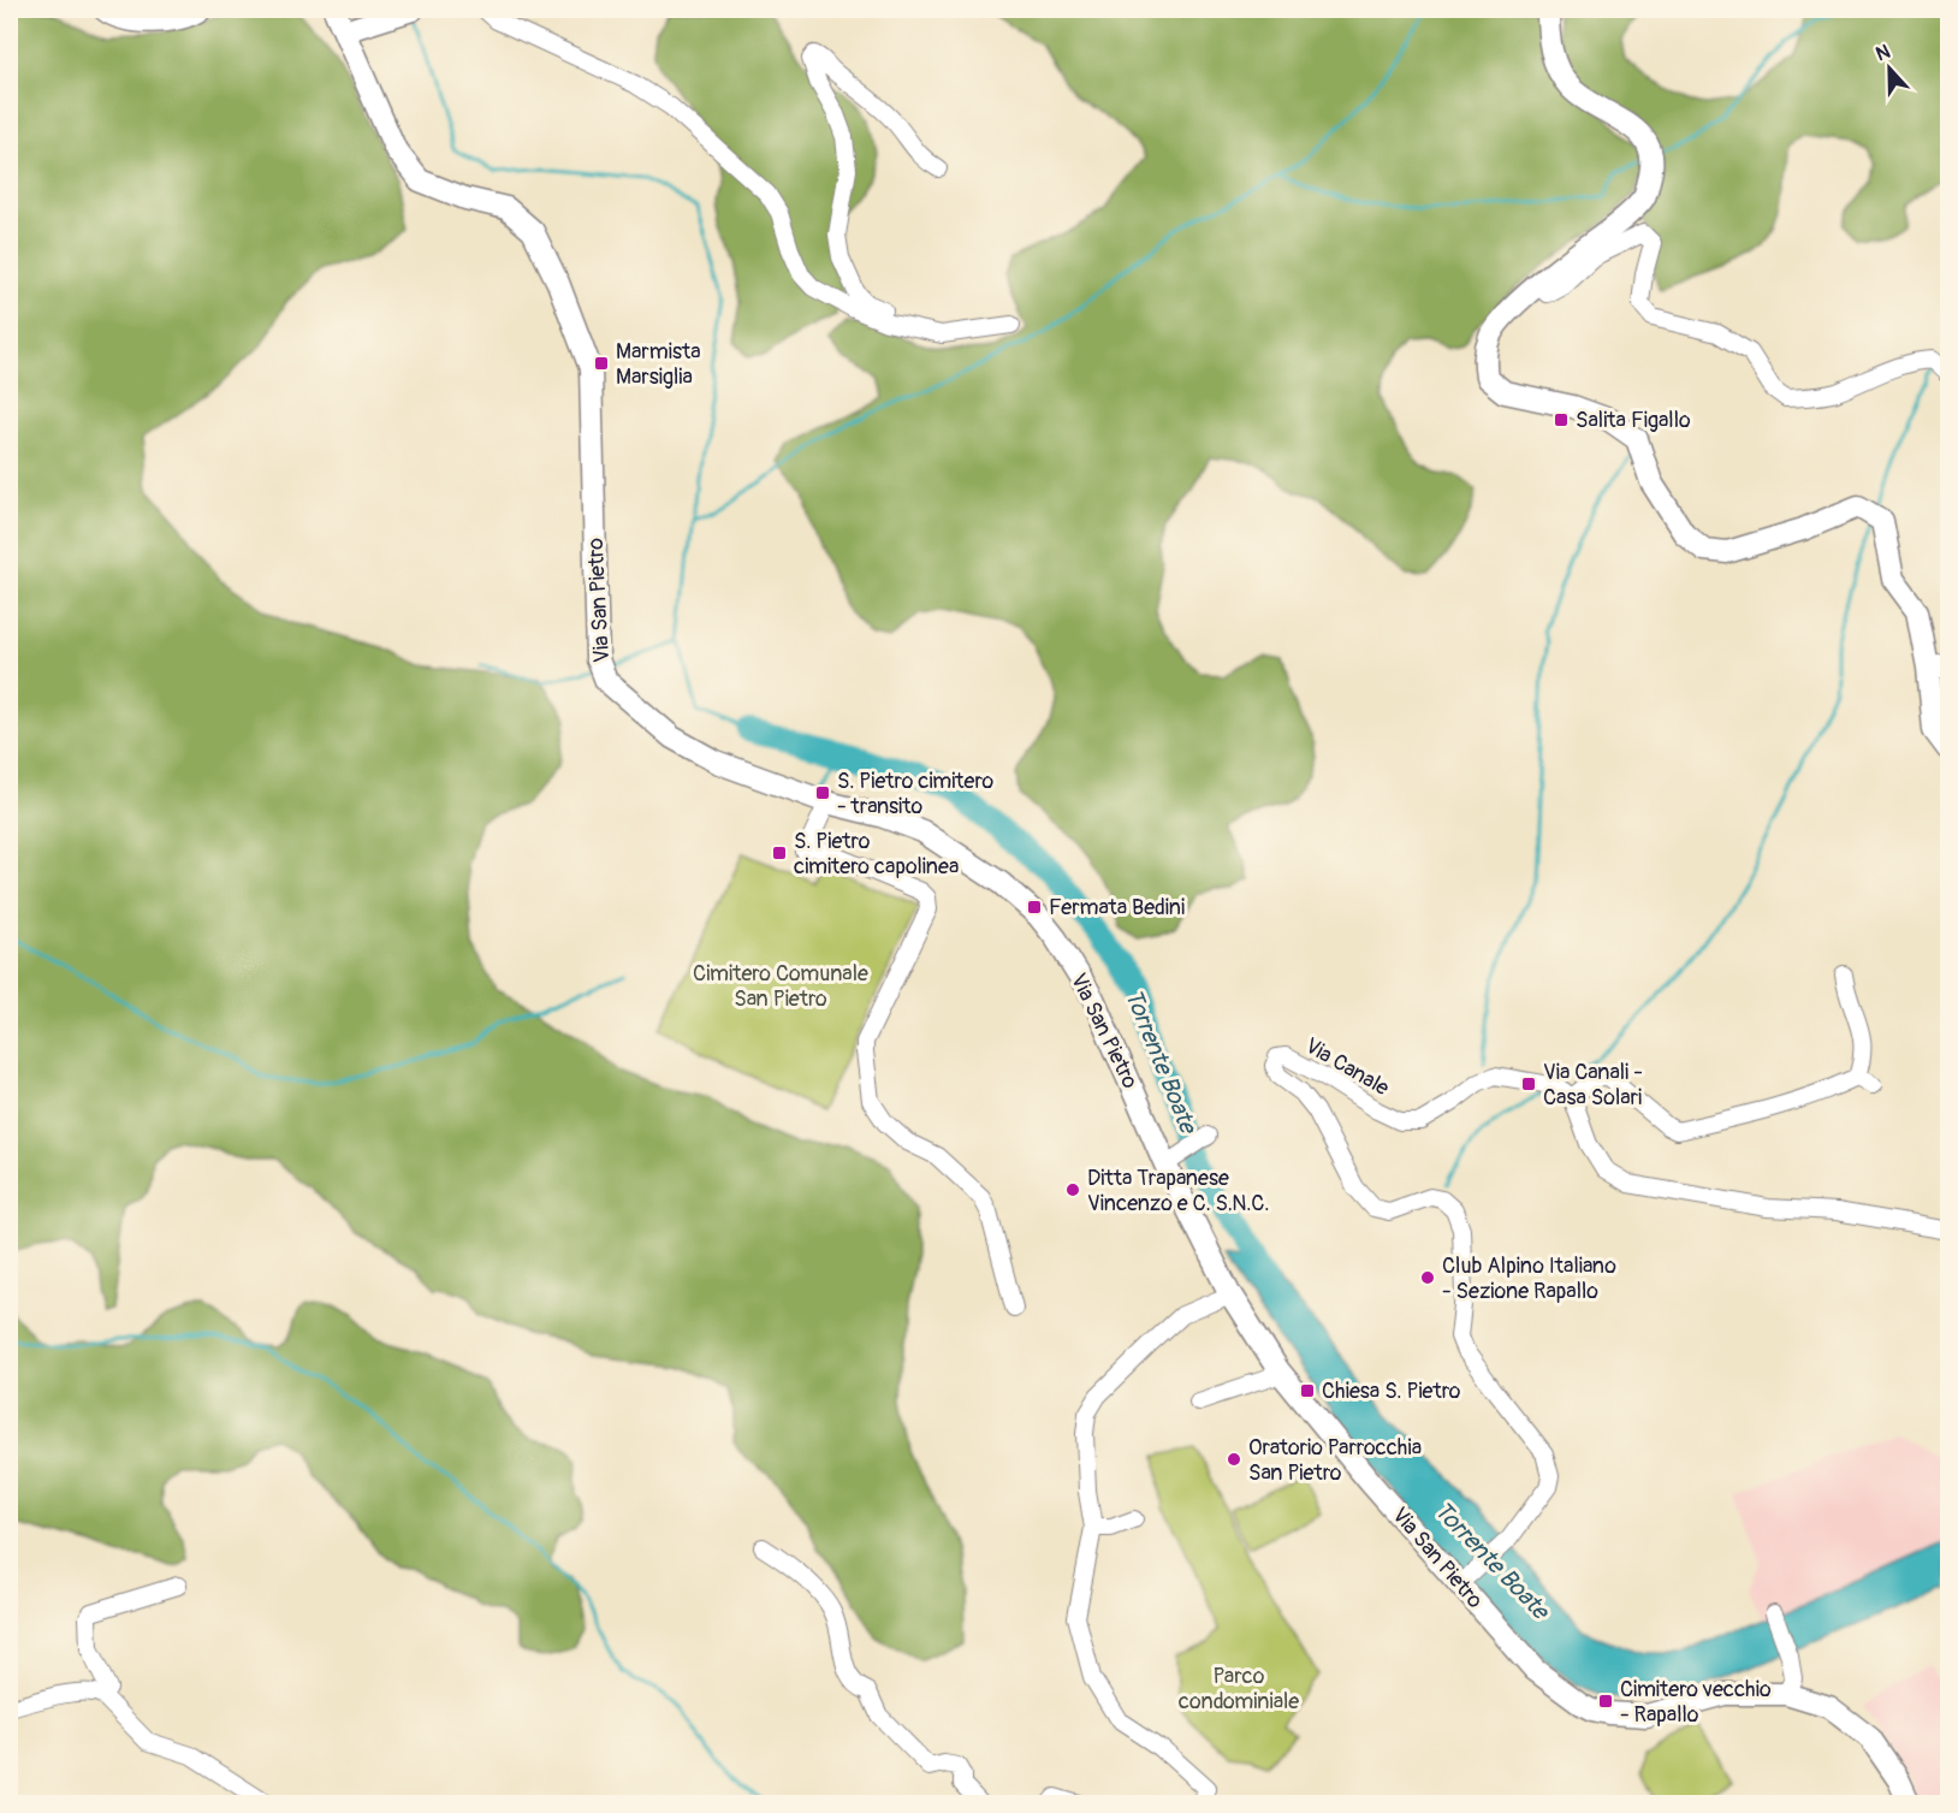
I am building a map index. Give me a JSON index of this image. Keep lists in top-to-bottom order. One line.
{"streets":{"street":["Via San Pietro","Via Canale"]},"crossings":[["Via San Pietro","Via Canale"]],"water":["Torrente Boate"],"parks":["Cimitero Comunale San Pietro","Parco condominiale"],"places":{"transit":["Marmista Marsiglia","Salita Figallo","S. Pietro cimitero - transito","S. Pietro cimitero capolinea","Fermata Bedini","Via Canali - Casa Solari","Chiesa S. Pietro","Cimitero vecchio - Rapallo"],"other":["Ditta Trapanese Vincenzo e C. S.N.C.","Club Alpino Italiano - Sezione Rapallo","Oratorio Parrocchia San Pietro"]},"north":"top"}
